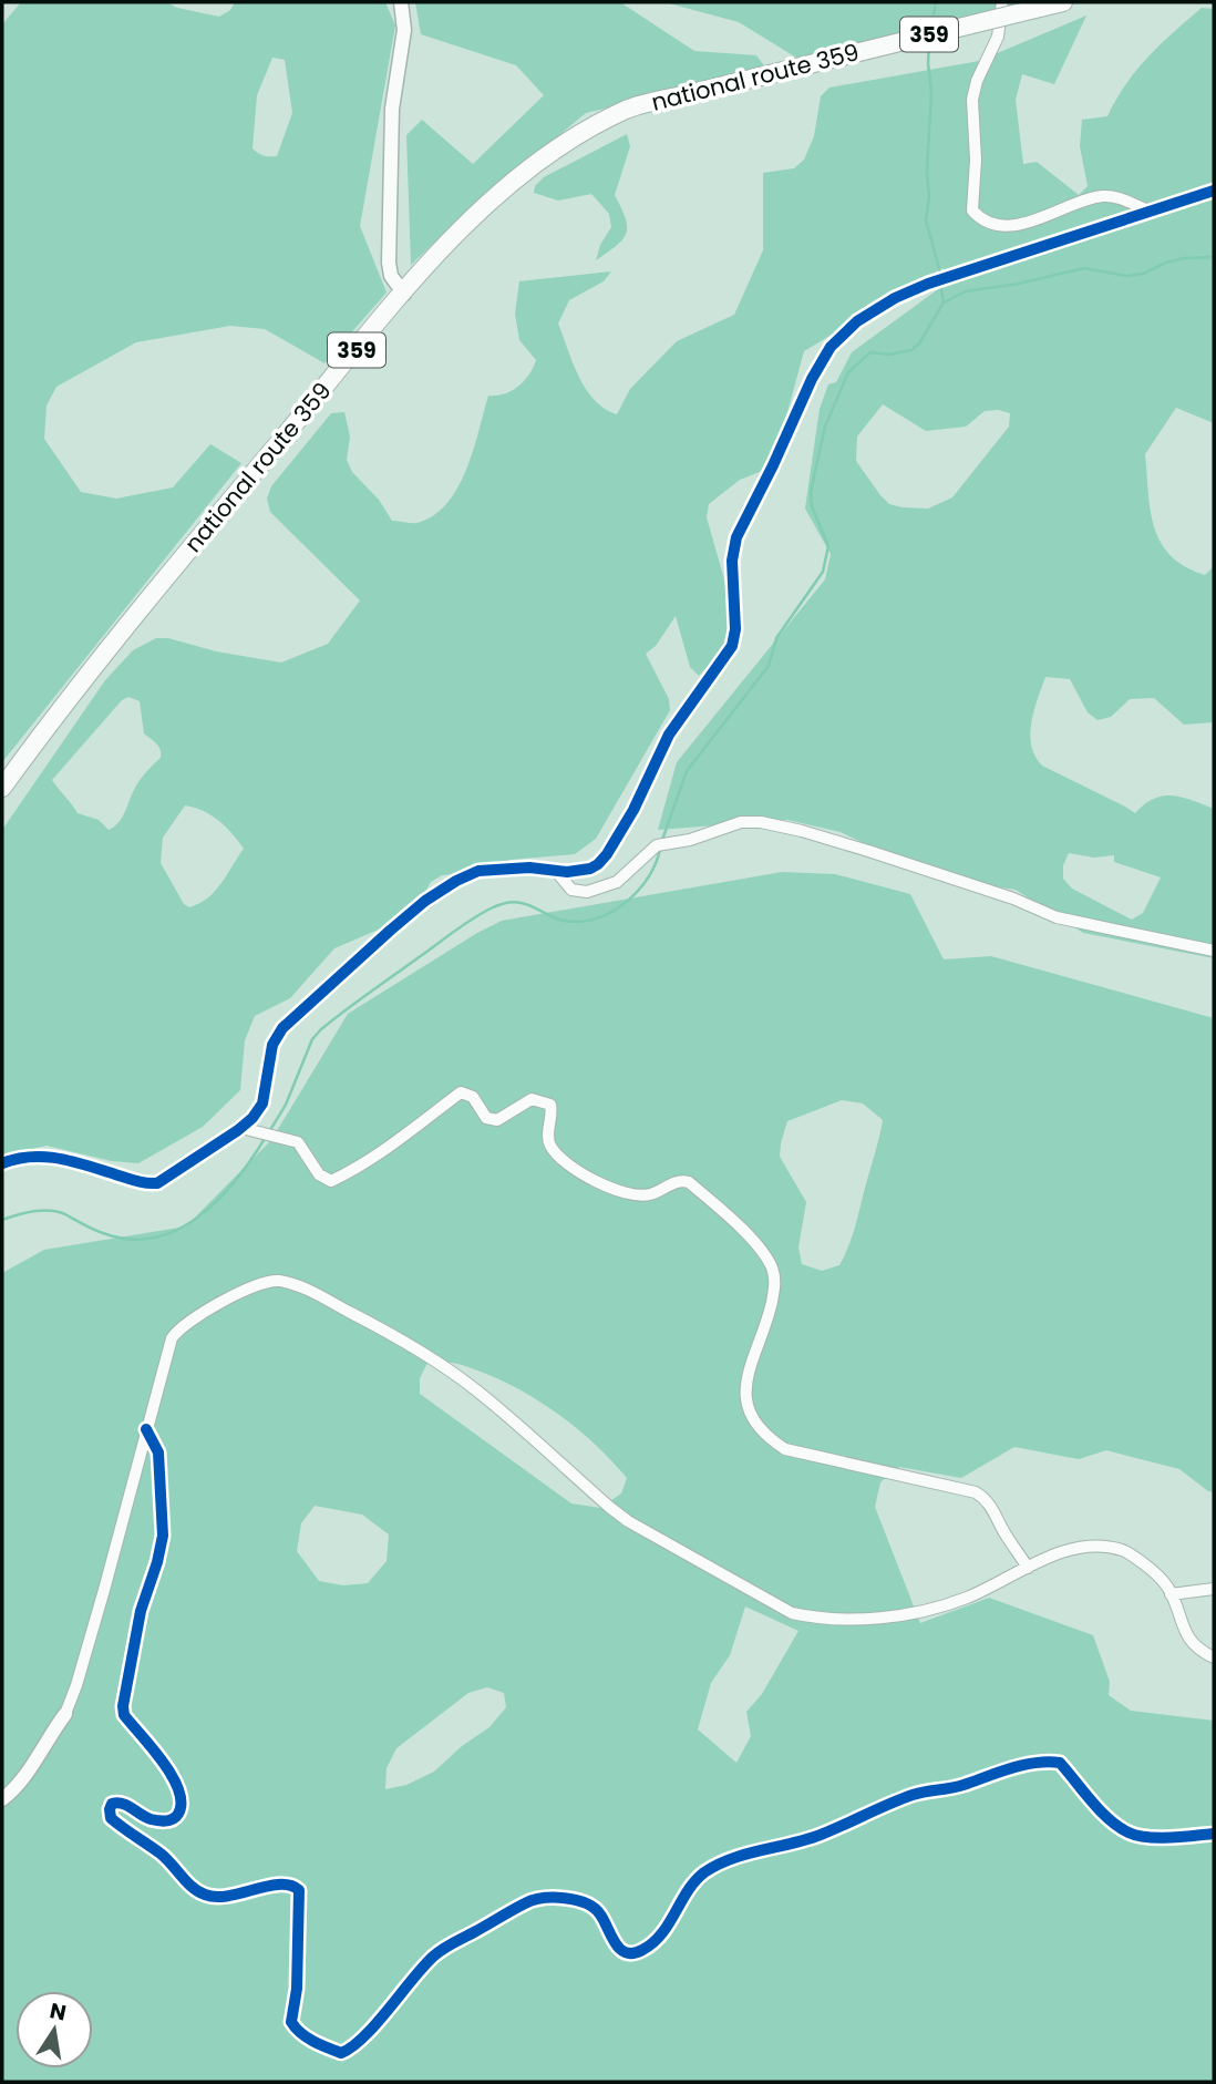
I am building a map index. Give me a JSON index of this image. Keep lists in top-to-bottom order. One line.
{"streets":{"highway":["359","national route 359"]},"north":"top"}
